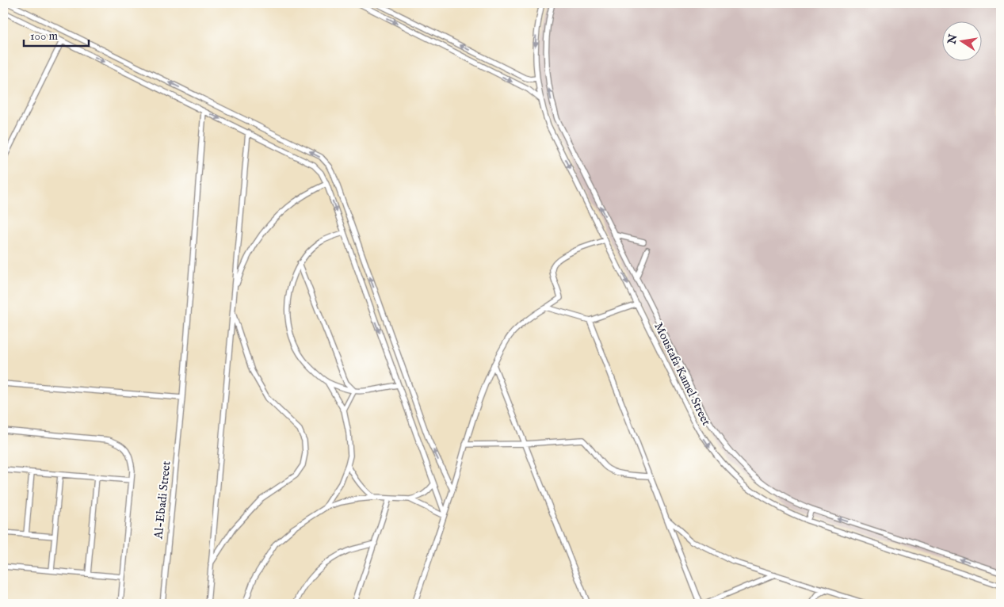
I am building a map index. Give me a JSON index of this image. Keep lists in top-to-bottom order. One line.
{"streets":{"street":["Moustafa Kamel Street","Al-Ebadi Street"]},"scale_bar":"100 m","north":"left"}
